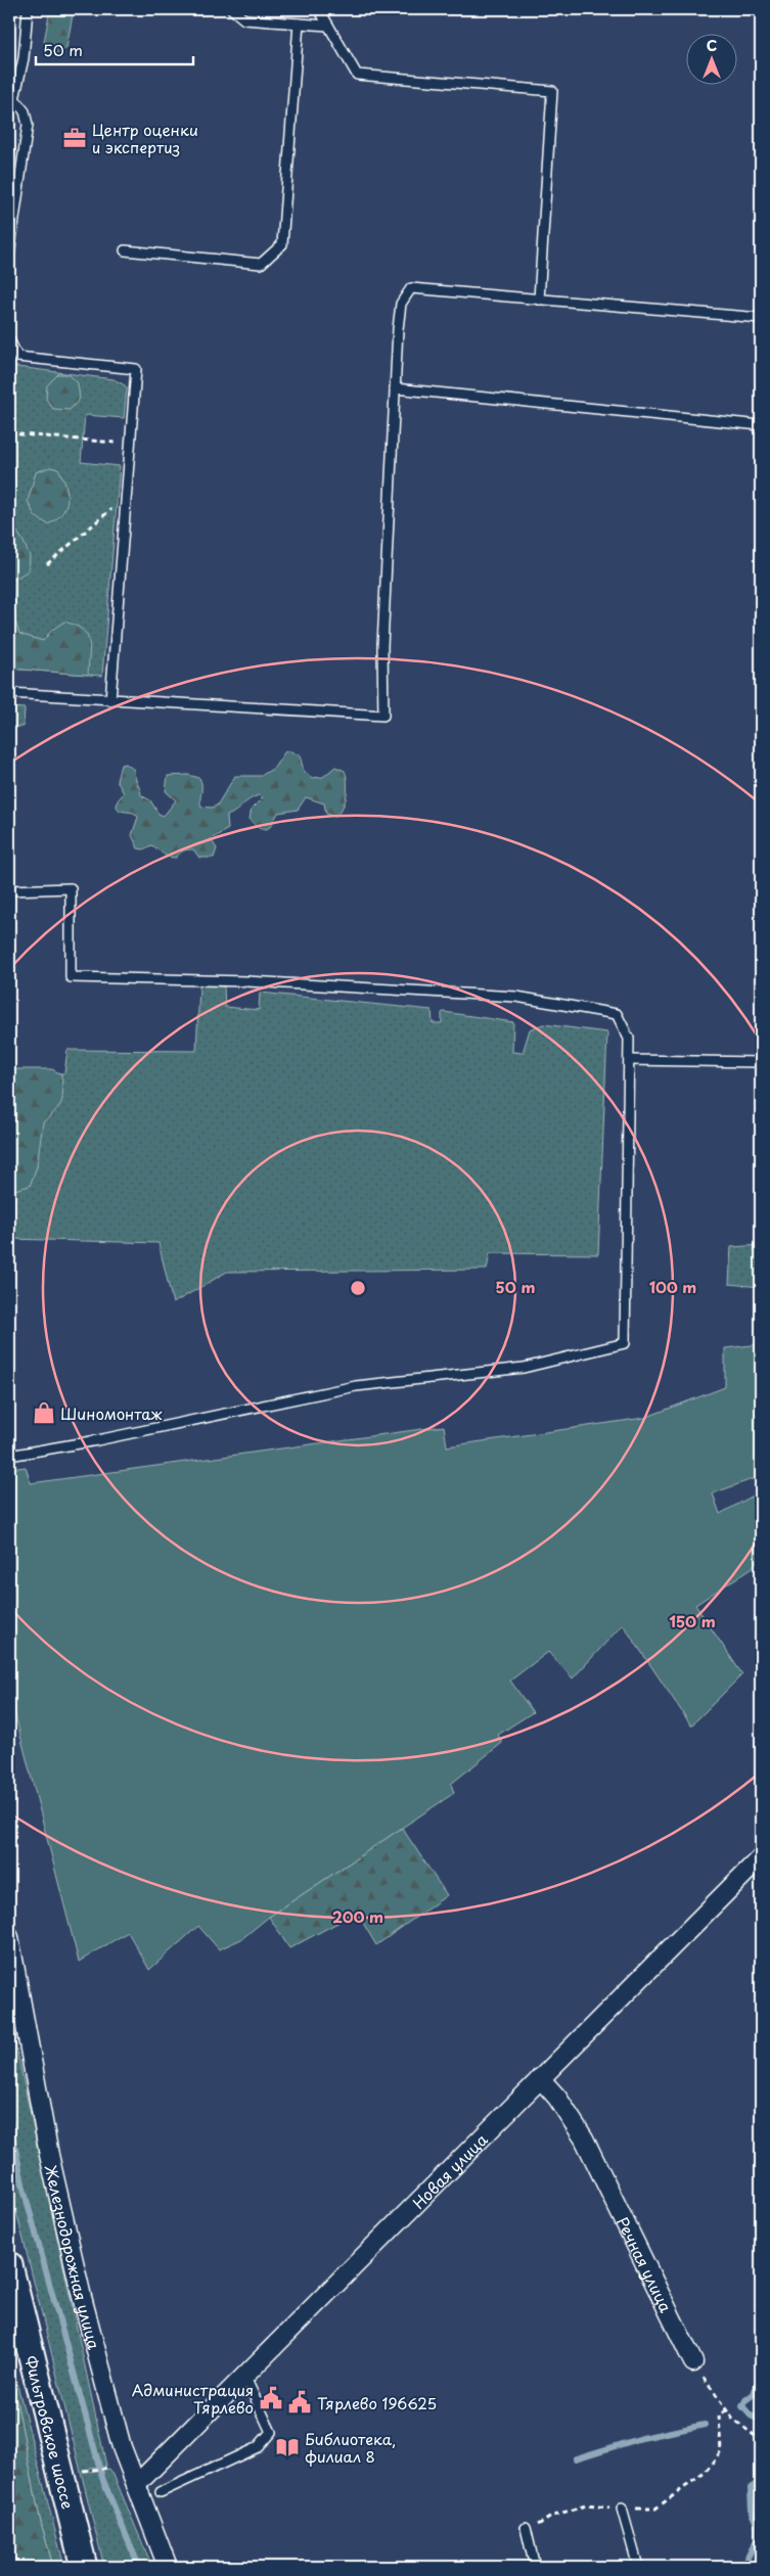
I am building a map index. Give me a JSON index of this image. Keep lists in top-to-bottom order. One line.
{"streets":{"main road":["Фильтровское шоссе"],"street":["Новая улица","Железнодорожная улица","Речная улица"]},"crossings":[["Новая улица","Железнодорожная улица"],["Новая улица","Речная улица"]],"places":{"office":["Центр оценки и экспертиз"],"shop":["Шиномонтаж"],"public building":["Администрация Тярлево","Тярлево 196625"],"library":["Библиотека, филиал 8"]},"scale_bar":"50 m","north":"top","rings":["50 m","100 m","150 m","200 m"]}
